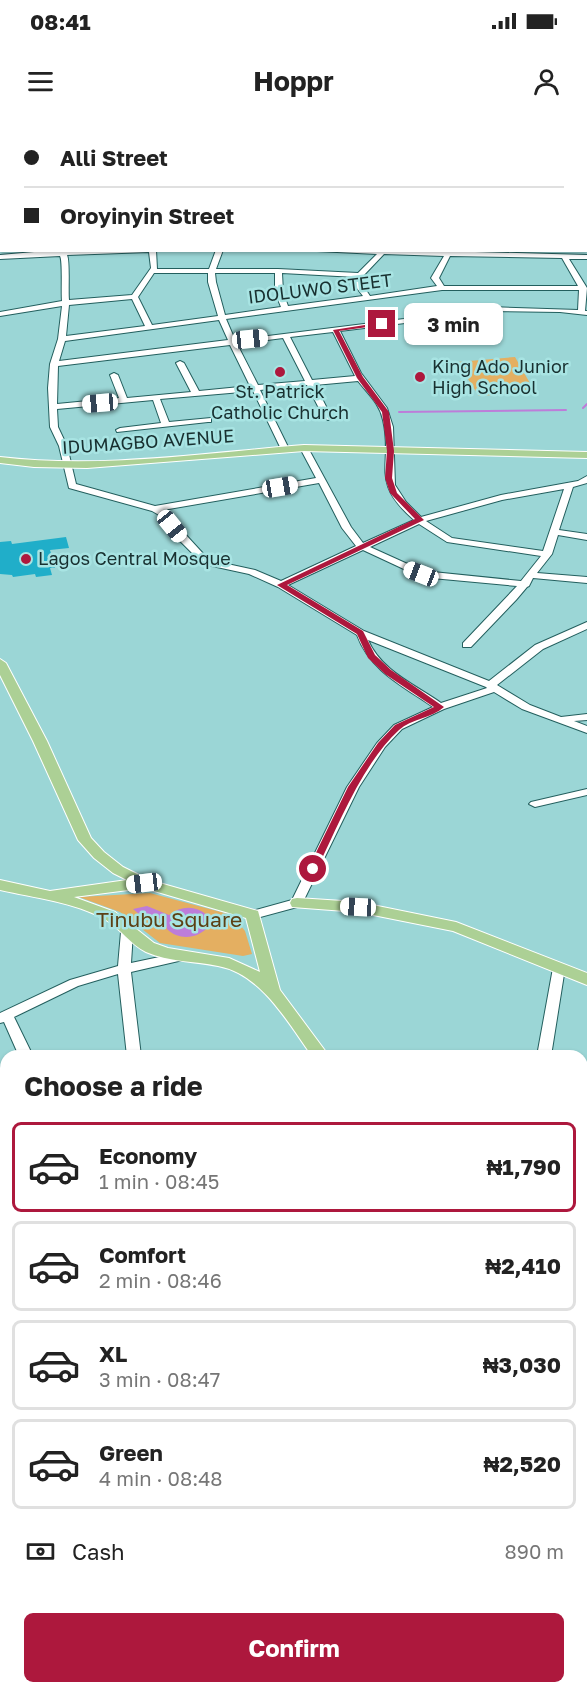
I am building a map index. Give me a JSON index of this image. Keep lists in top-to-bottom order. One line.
{"streets":{"main road":["IDUMAGBO AVENUE"],"street":["IDOLUWO STEET"]},"parks":["Tinubu Square"],"places":["St. Patrick Catholic Church","King Ado Junior High School","Lagos Central Mosque"],"page":{"status":"08:41","header":"Hoppr","banner":["Alli Street","Oroyinyin Street"],"bubble":"3 min","heading":"Choose a ride","list":[{"name":"Economy","note":"1 min · 08:45","value":"₦1,790"},{"name":"Comfort","note":"2 min · 08:46","value":"₦2,410"},{"name":"XL","note":"3 min · 08:47","value":"₦3,030"},{"name":"Green","note":"4 min · 08:48","value":"₦2,520"}],"pay":["Cash","890 m"],"buttons":"Confirm"}}
